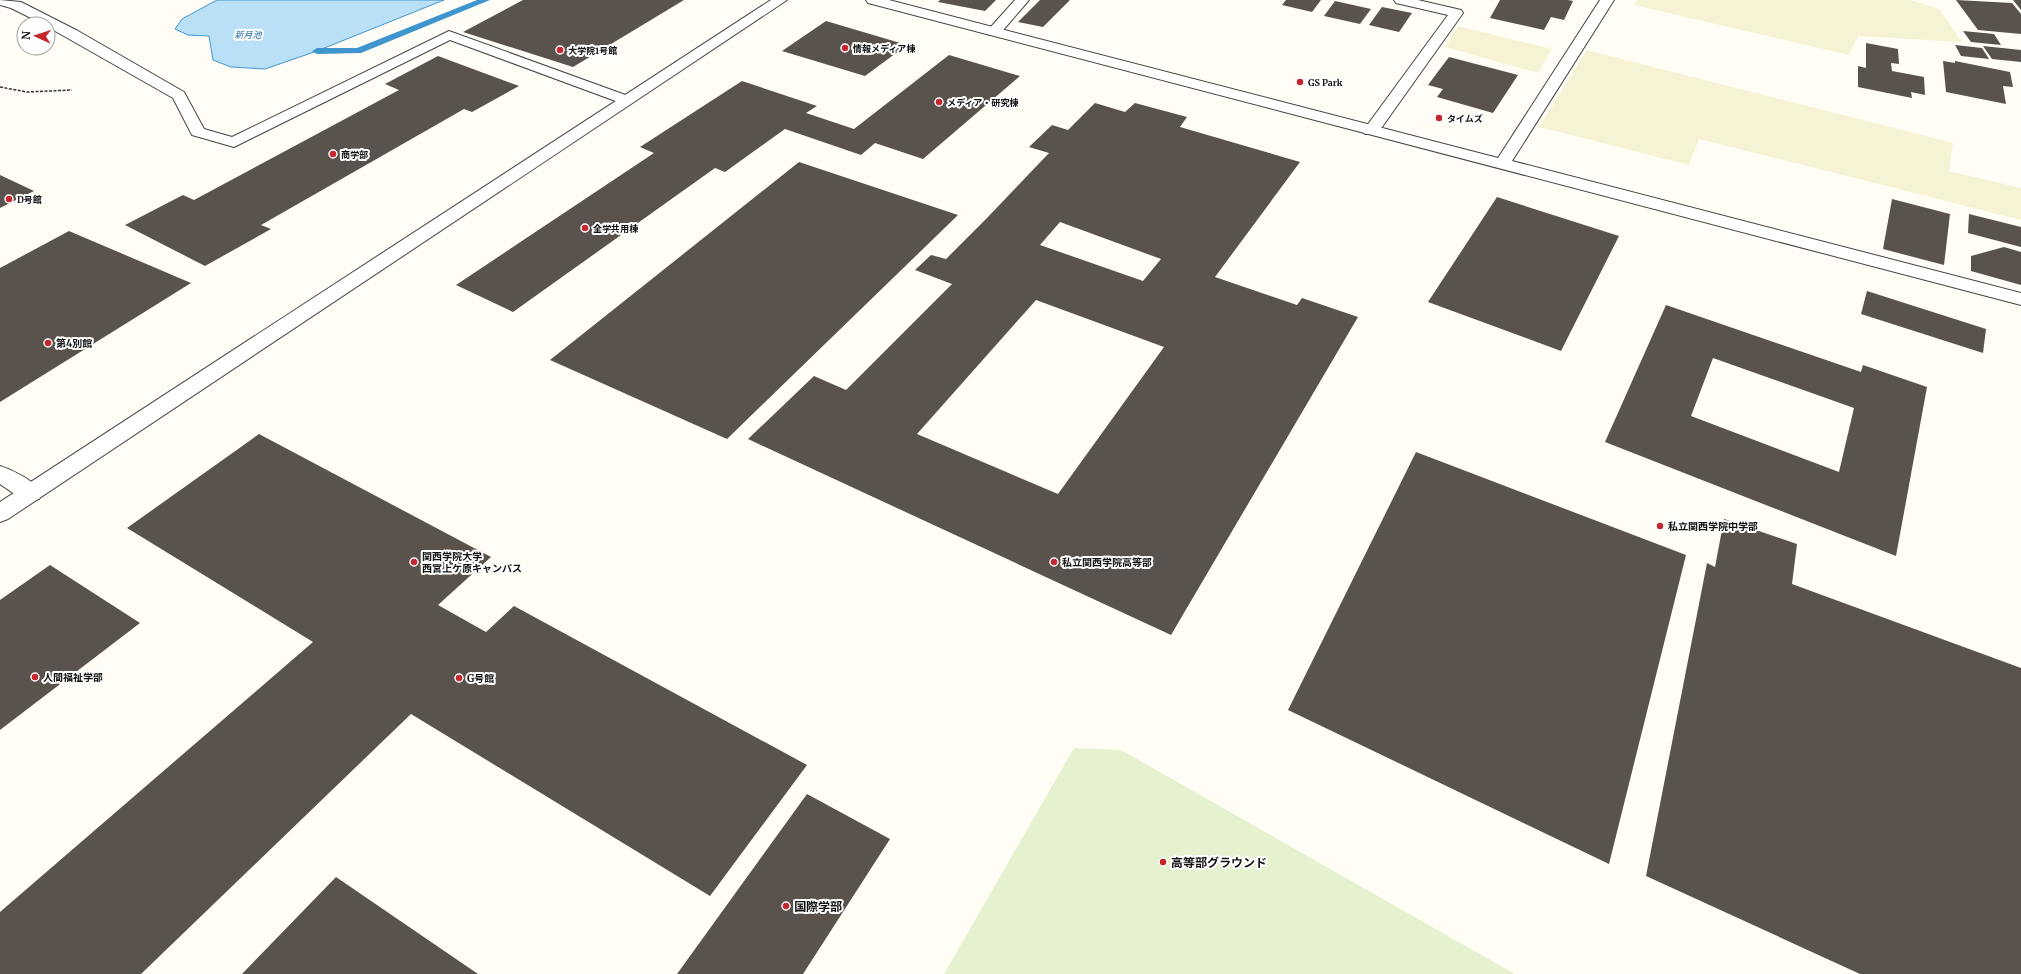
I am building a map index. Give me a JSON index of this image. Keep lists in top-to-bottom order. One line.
{"water":["新月池"],"places":["情報メディア棟","大学院1号館","GS Park","メディア・研究棟","タイムズ","商学部","D号館","全学共用棟","第4別館","私立関西学院中学部","関西学院大学 西宮上ケ原キャンパス","私立関西学院高等部","人間福祉学部","G号館","高等部グラウンド","国際学部"],"north":"left"}
